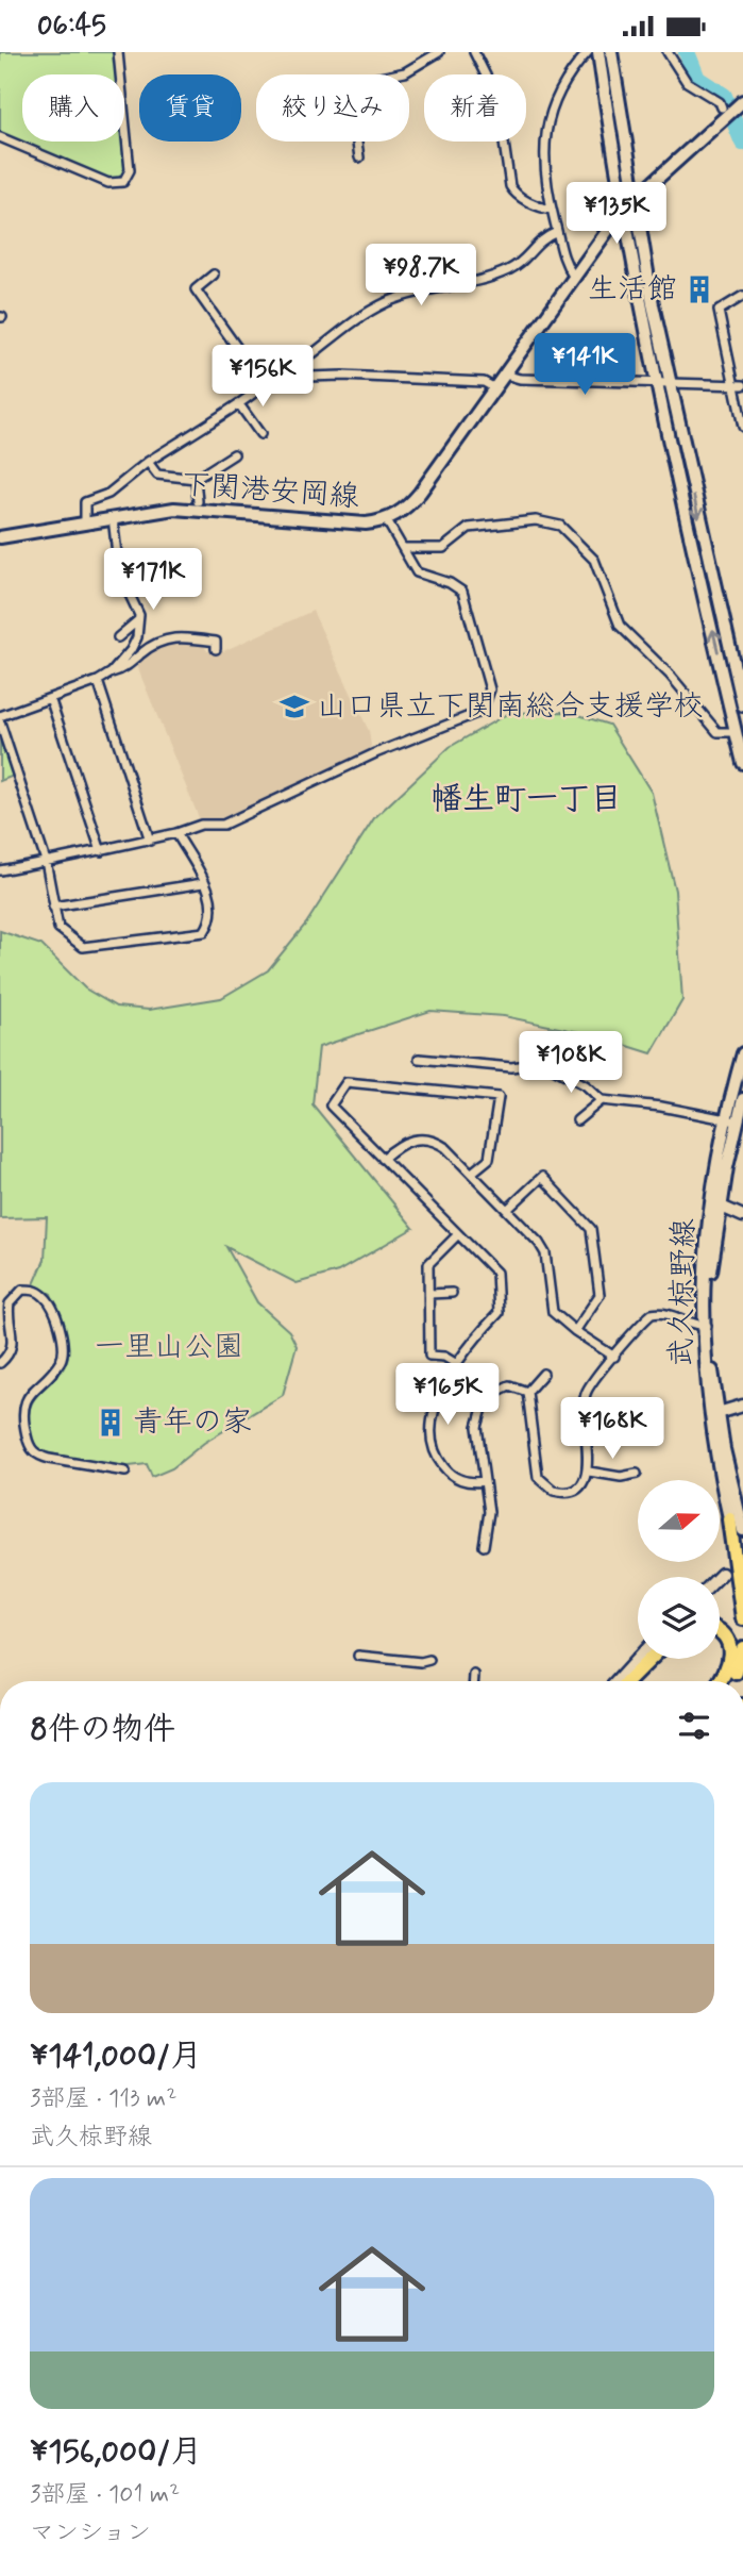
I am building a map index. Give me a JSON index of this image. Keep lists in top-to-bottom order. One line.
{"streets":{"main road":["下関港安岡線","武久椋野線"]},"districts":["幡生町一丁目"],"parks":["一里山公園"],"places":{"building":["生活館","青年の家"],"school or university":["山口県立下関南総合支援学校"]},"north":"right","page":{"status":"06:45","chip":["購入","賃貸","絞り込み","新着"],"price":["¥135K","¥98.7K","¥141K","¥156K","¥171K","¥108K","¥165K","¥168K"],"heading":"8件の物件","list":[{"name":"¥141,000/月","note":"3部屋 · 113 m² · 武久椋野線"},{"name":"¥156,000/月","note":"3部屋 · 101 m² · マンション"}]}}
